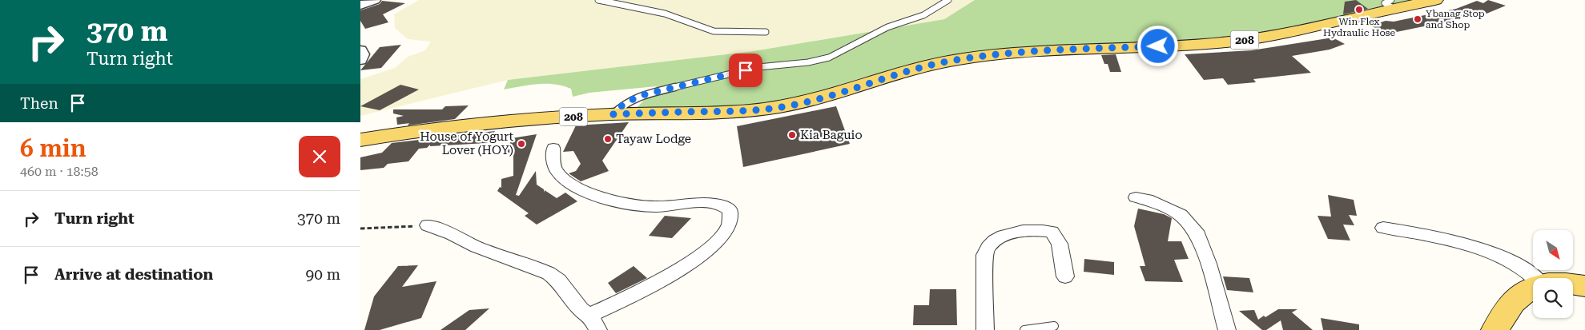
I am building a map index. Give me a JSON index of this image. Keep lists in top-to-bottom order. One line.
{"streets":{"main road":["208"]},"places":["Win Flex Hydraulic Hose","Ybanag Stop and Shop","Kia Baguio","Tayaw Lodge","House of Yogurt Lover (HOY)"],"north":"bottom right","page":{"turn":["370 m","Turn right"],"then":"Then","heading":["6 min","460 m · 18:58"],"list":[{"name":"Turn right","value":"370 m"},{"name":"Arrive at destination","value":"90 m"}]}}
